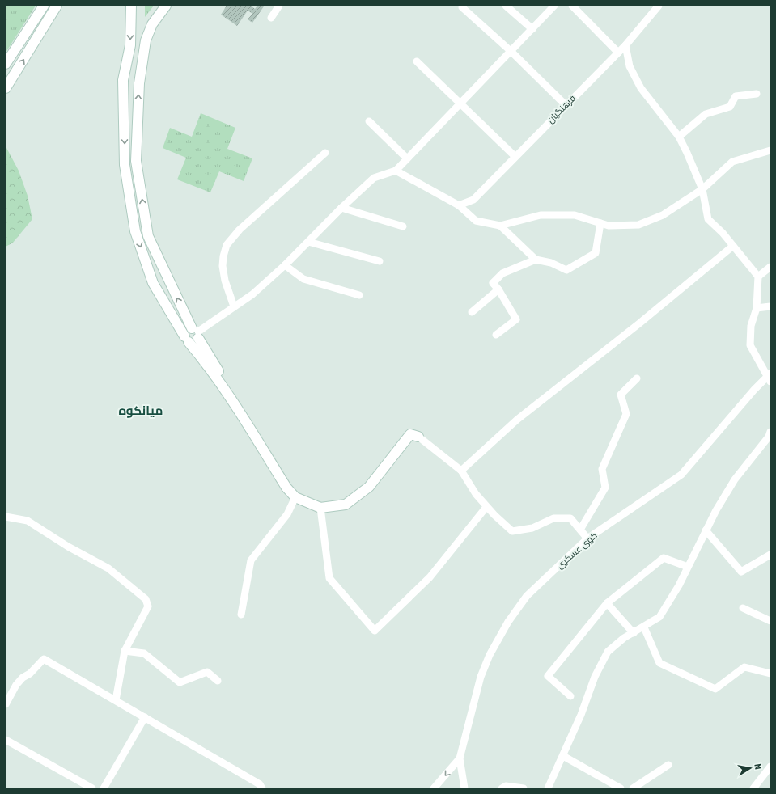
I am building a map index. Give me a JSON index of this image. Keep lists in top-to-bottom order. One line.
{"streets":{"street":["فرهنگیان","کوی عسکری"]},"districts":["میانکوه"],"north":"right"}
